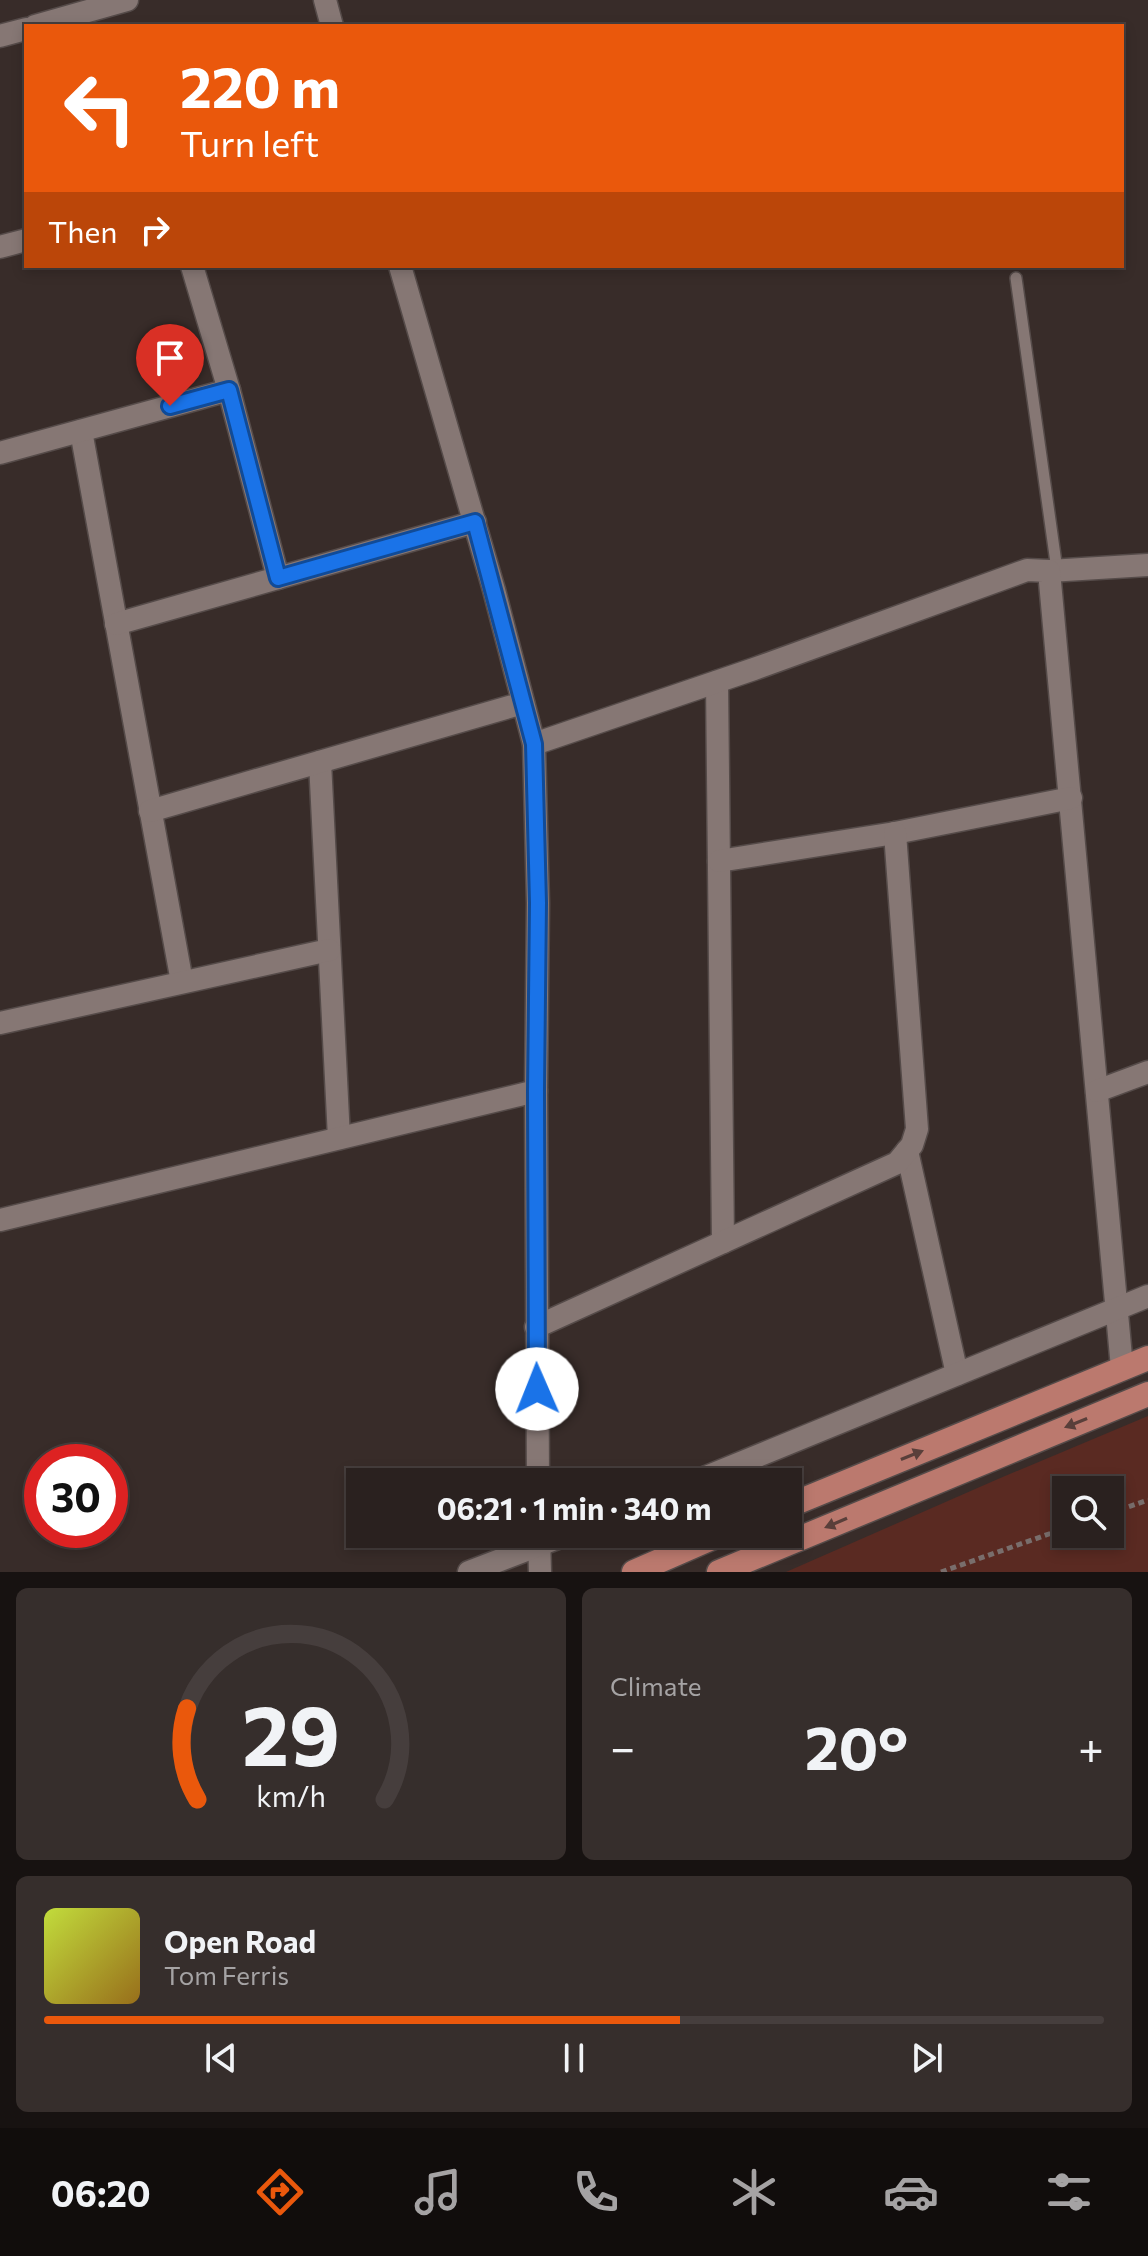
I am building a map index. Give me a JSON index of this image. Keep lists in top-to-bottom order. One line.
{"page":{"turn":["220 m","Turn left"],"then":"Then","limit":"30","trip":"06:21 · 1 min · 340 m","tile":"Climate","heat":["−","20°","+"],"song":["Open Road","Tom Ferris"],"tabs":"06:20","gauge":["29","km/h"]}}
